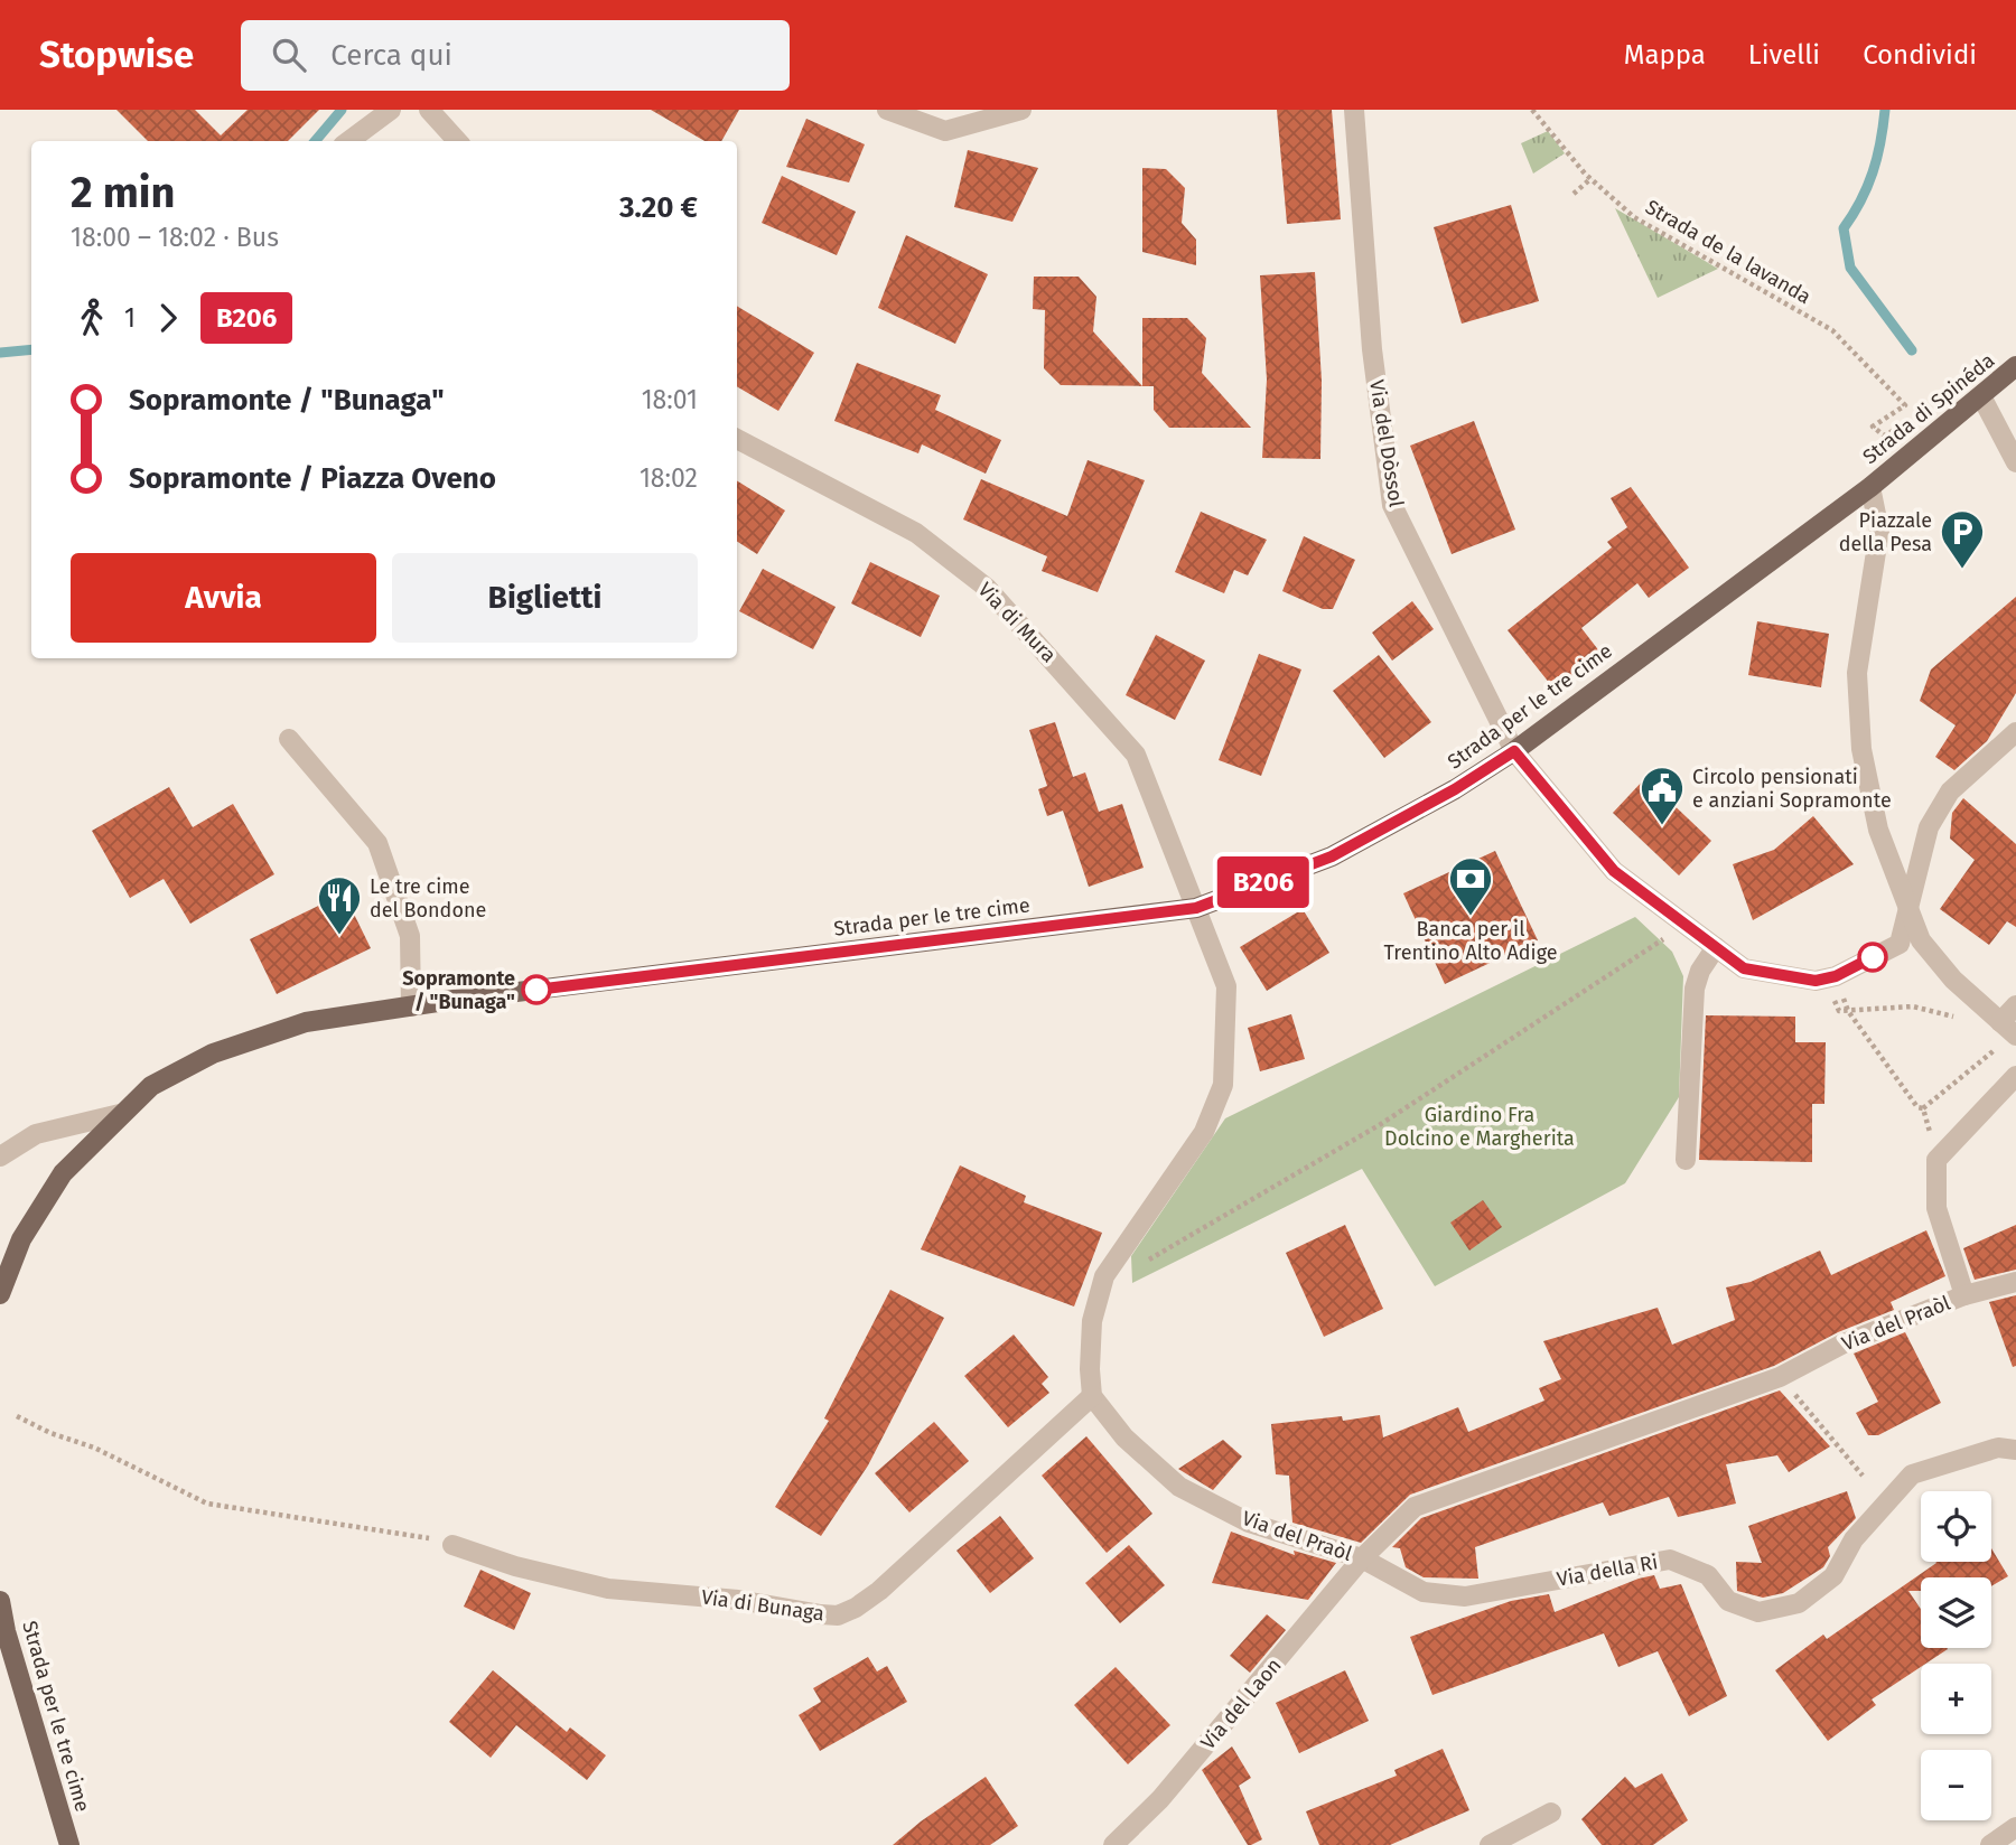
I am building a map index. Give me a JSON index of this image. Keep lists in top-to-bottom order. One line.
{"streets":{"main road":["Strada di Spinéda","Strada per le tre cime"],"street":["Via del Dòssol","Via di Mura","Via del Praòl","Via della Ri","Via di Bunaga","Via del Laon"],"path":["Strada de la lavanda"]},"crossings":[["Strada di Spinéda","Strada per le tre cime"],["Via del Dòssol","Strada per le tre cime"],["Via di Mura","Strada per le tre cime"],["Via del Praòl","Via della Ri"],["Via del Praòl","Via di Bunaga"],["Via del Praòl","Via del Laon"],["Via della Ri","Via del Laon"]],"parks":["Giardino Fra Dolcino e Margherita"],"places":{"parking":["Piazzale della Pesa"],"public building":["Circolo pensionati e anziani Sopramonte"],"bank":["Banca per il Trentino Alto Adige"],"restaurant":["Le tre cime del Bondone"],"other":["Sopramonte / \"Bunaga\""]},"lines":["bus line B206"],"page":{"header":"Stopwise","search":"Cerca qui","nav":["Mappa","Livelli","Condividi"],"on_map":"B206","heading":["2 min","18:00 – 18:02 · Bus","3.20 €"],"legs":["1","B206"],"list":[{"name":"Sopramonte / \"Bunaga\"","value":"18:01"},{"name":"Sopramonte / Piazza Oveno","value":"18:02"}],"buttons":["Avvia","Biglietti"],"map_buttons":["+","−"]}}
